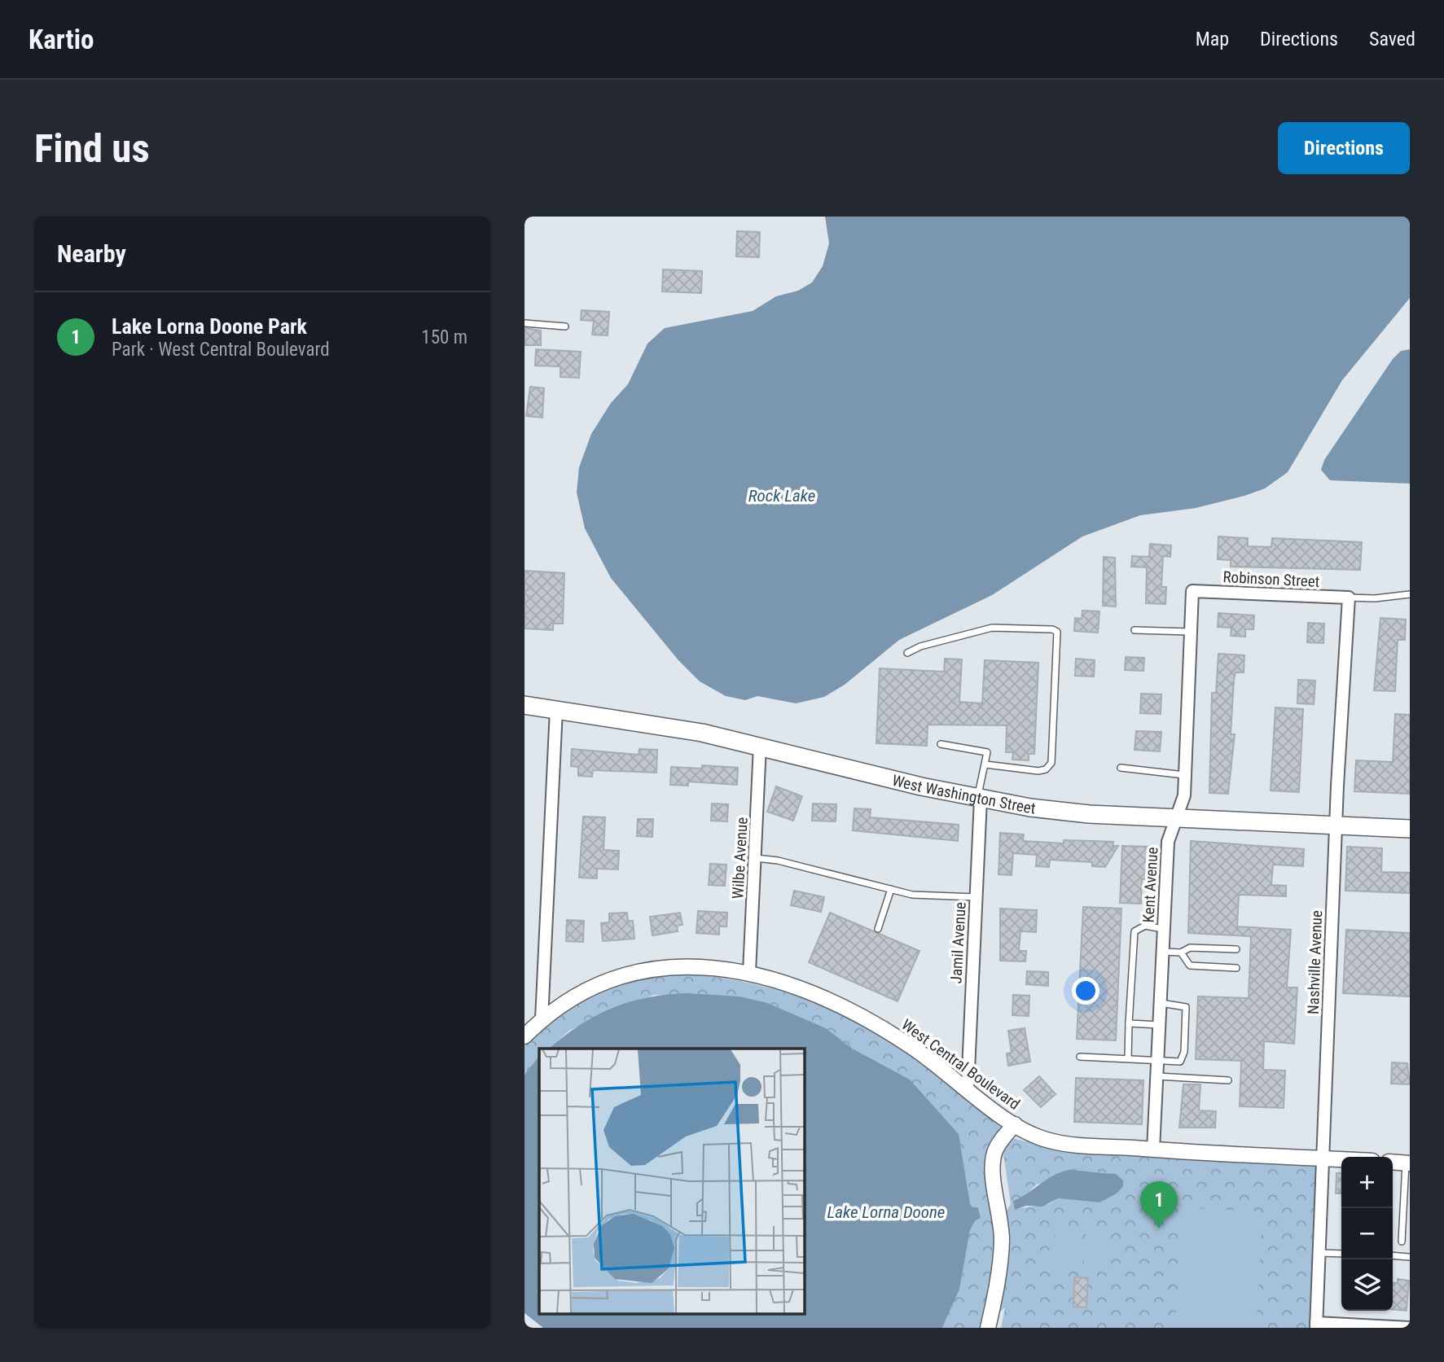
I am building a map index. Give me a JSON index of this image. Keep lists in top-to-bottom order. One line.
{"streets":{"main road":["West Washington Street"],"street":["Robinson Street","Wilbe Avenue","Kent Avenue","Jamil Avenue","Nashville Avenue","West Central Boulevard"]},"crossings":[["Robinson Street","Kent Avenue"],["Robinson Street","Nashville Avenue"],["West Washington Street","Wilbe Avenue"],["West Washington Street","Kent Avenue"],["West Washington Street","Jamil Avenue"],["West Washington Street","Nashville Avenue"],["Wilbe Avenue","West Central Boulevard"],["Kent Avenue","West Central Boulevard"],["Jamil Avenue","West Central Boulevard"],["Nashville Avenue","West Central Boulevard"]],"water":["Rock Lake","Lake Lorna Doone"],"page":{"header":"Kartio","nav":["Map","Directions","Saved"],"buttons":"Directions","title":"Find us","heading":"Nearby","list":[{"mark":"1","name":"Lake Lorna Doone Park","note":"Park · West Central Boulevard","value":"150 m"}],"map_buttons":["+","−"],"pins":"1"}}
